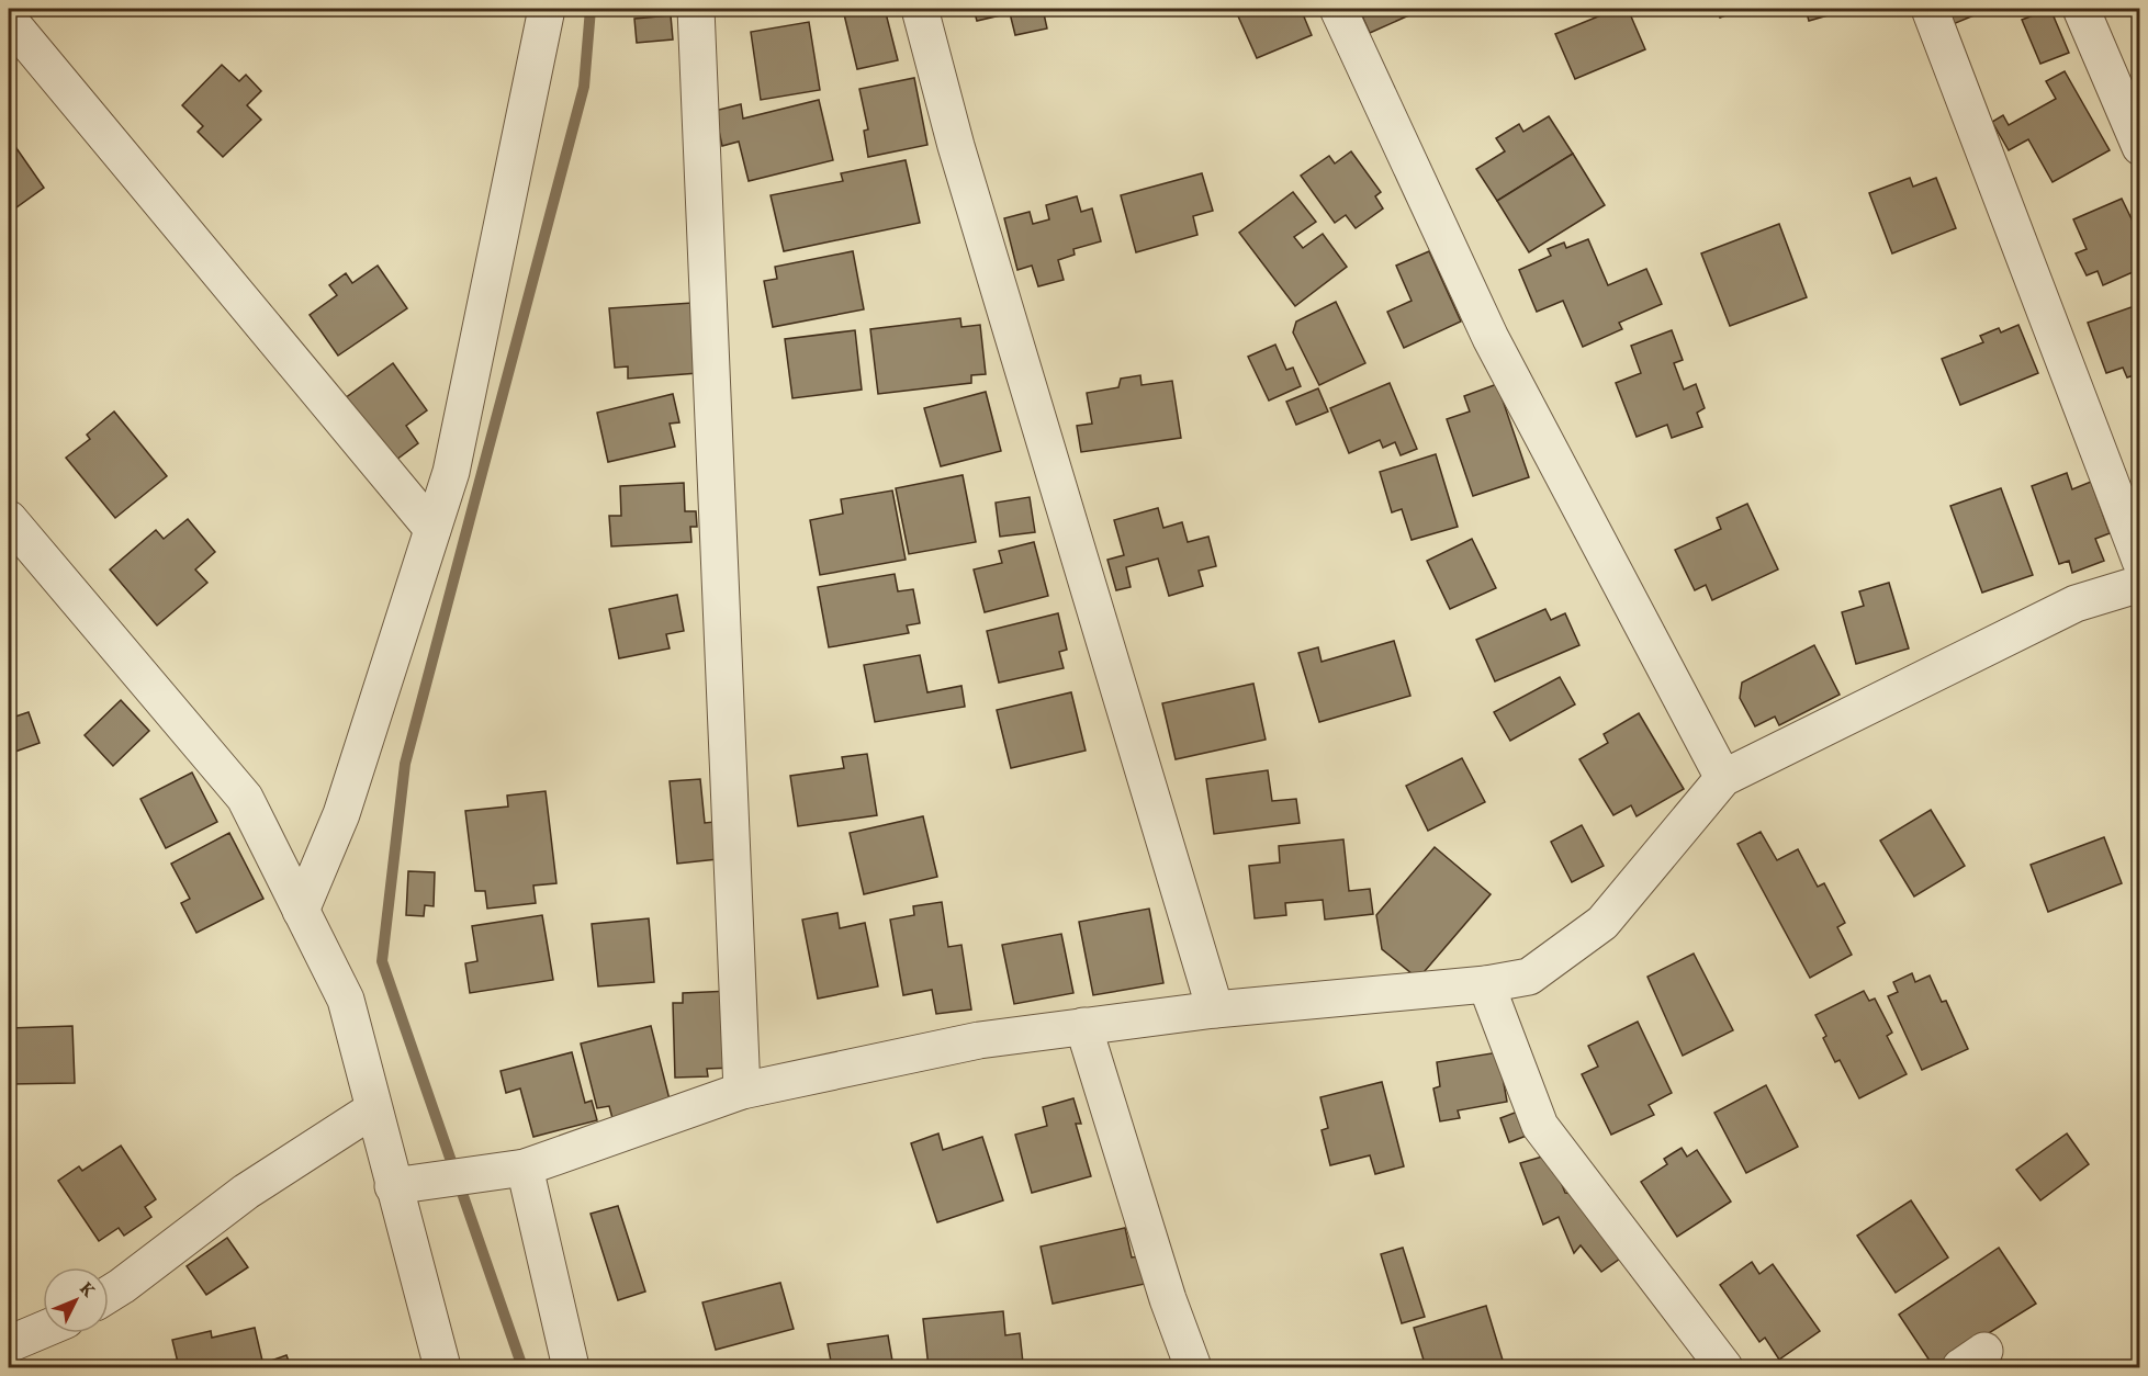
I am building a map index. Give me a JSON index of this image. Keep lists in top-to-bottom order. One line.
{"north":"top right"}
